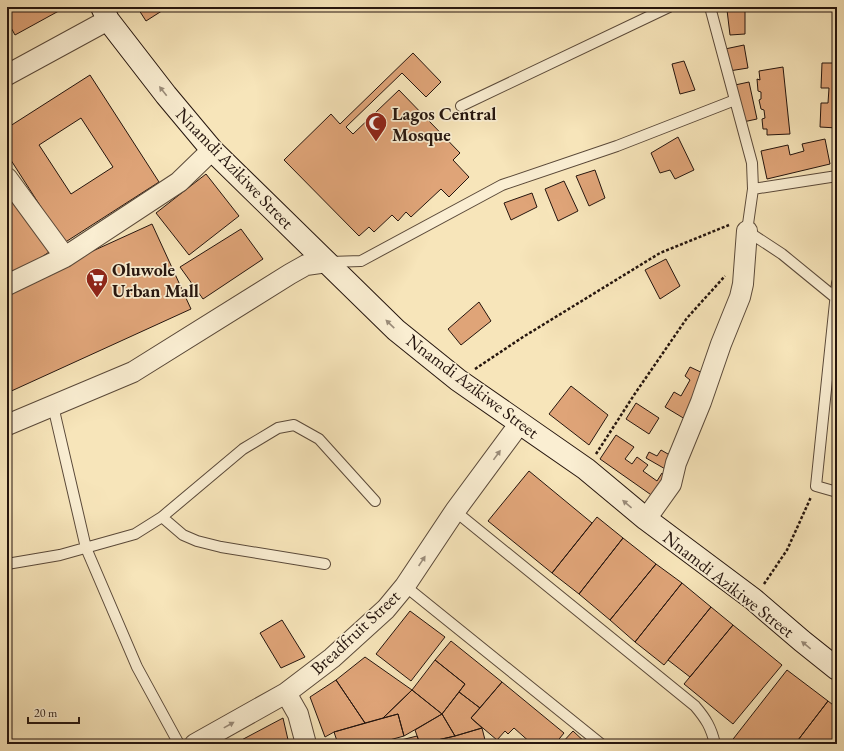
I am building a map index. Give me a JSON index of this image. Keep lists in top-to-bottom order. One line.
{"streets":{"main road":["Nnamdi Azikiwe Street"],"street":["Breadfruit Street"]},"crossings":[["Nnamdi Azikiwe Street","Breadfruit Street"]],"one_way":["Nnamdi Azikiwe Street","Breadfruit Street"],"places":{"mosque":["Lagos Central Mosque"],"supermarket":["Oluwole Urban Mall"]},"scale_bar":"20 m"}
